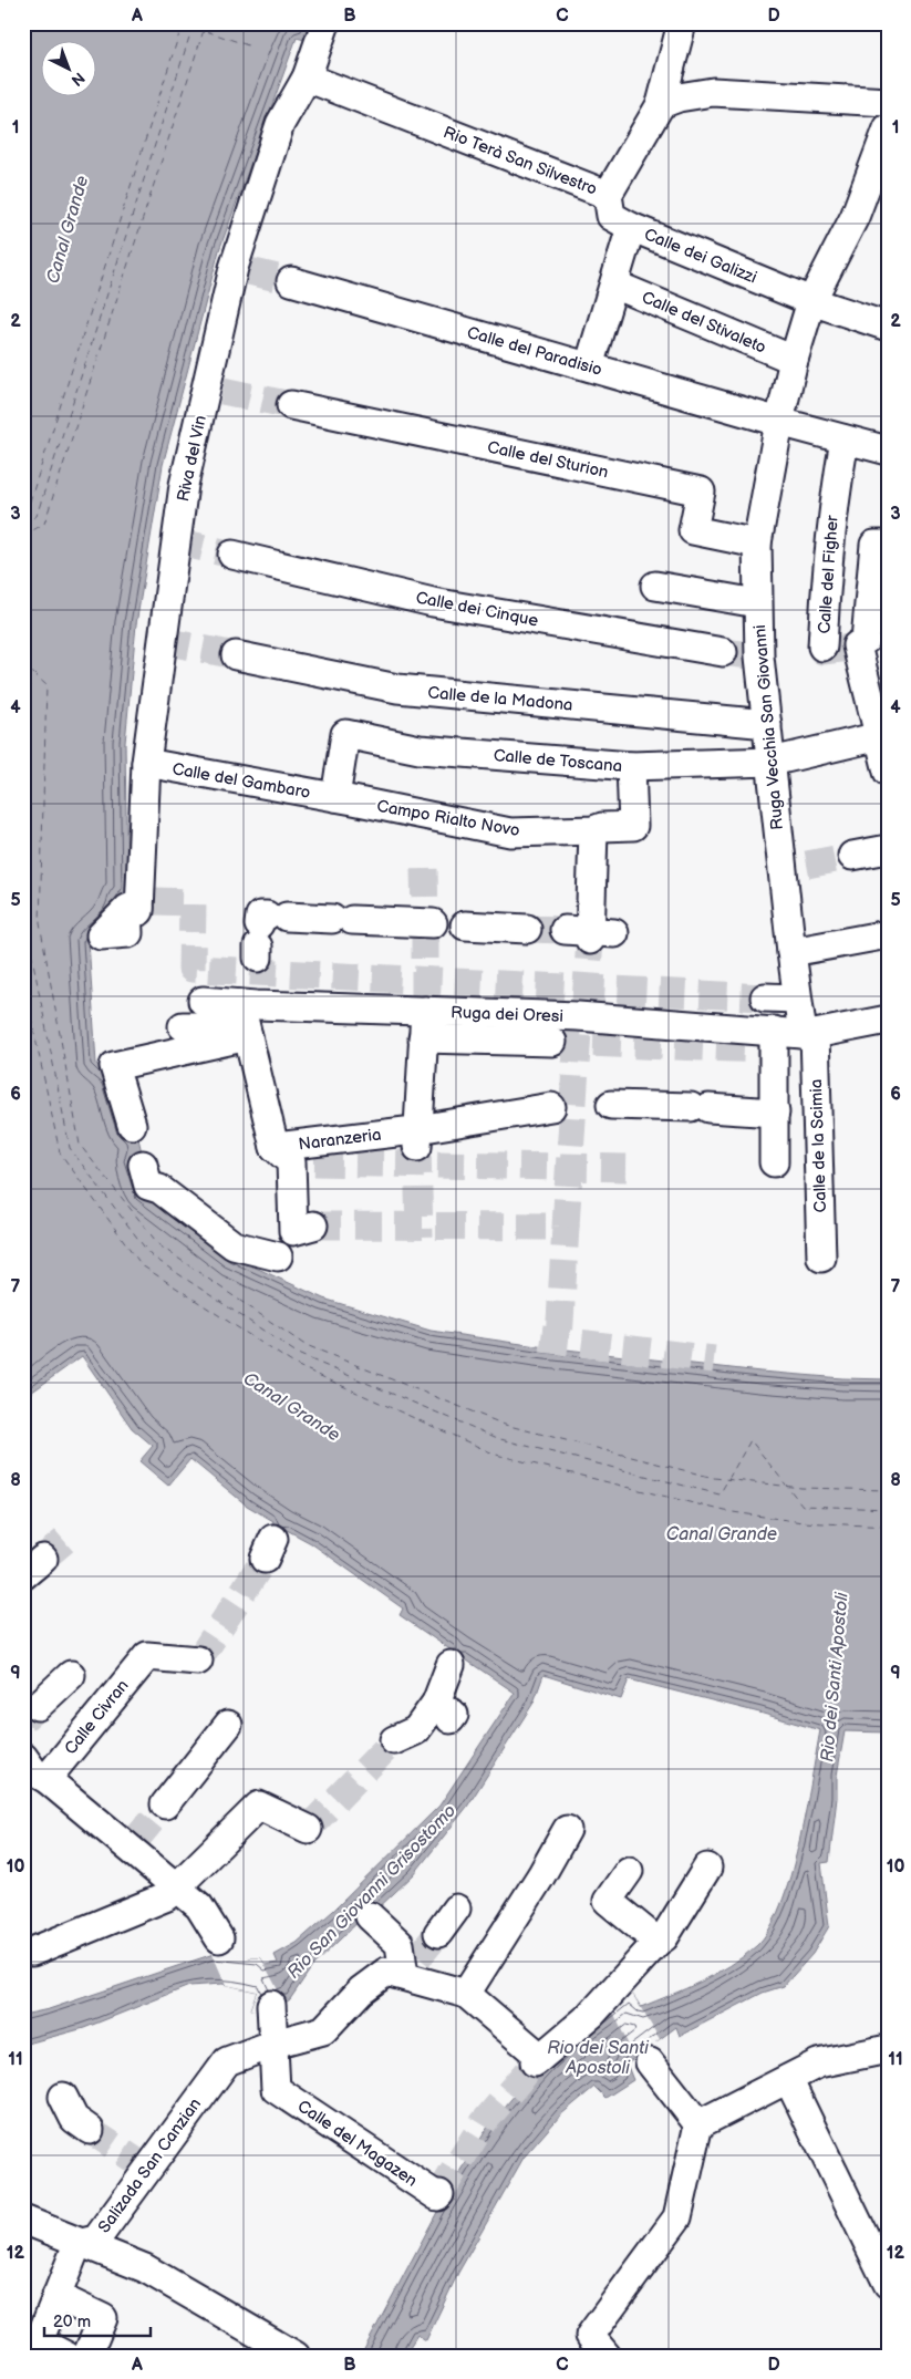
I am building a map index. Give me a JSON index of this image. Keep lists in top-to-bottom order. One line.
{"streets":{"street":["Rio Terà San Silvestro","Calle dei Galizzi","Calle del Stivaleto","Calle del Paradisio","Riva del Vin","Calle del Sturion","Calle del Figher","Calle dei Cinque","Calle de la Madona","Ruga Vecchia San Giovanni","Calle de Toscana","Calle del Gambaro","Campo Rialto Novo","Ruga dei Oresi","Naranzeria","Calle de la Scimia","Calle Civran","Calle del Magazen","Salizada San Canzian"]},"crossings":[["Rio Terà San Silvestro","Calle dei Galizzi"],["Rio Terà San Silvestro","Riva del Vin"],["Calle dei Galizzi","Ruga Vecchia San Giovanni"],["Calle del Stivaleto","Ruga Vecchia San Giovanni"],["Calle del Paradisio","Calle del Figher"],["Calle del Paradisio","Ruga Vecchia San Giovanni"],["Riva del Vin","Calle del Gambaro"],["Calle del Sturion","Ruga Vecchia San Giovanni"],["Calle de la Madona","Ruga Vecchia San Giovanni"],["Ruga Vecchia San Giovanni","Calle de Toscana"],["Ruga Vecchia San Giovanni","Calle de la Scimia"],["Calle de Toscana","Calle del Gambaro"],["Calle de Toscana","Campo Rialto Novo"],["Calle del Gambaro","Campo Rialto Novo"],["Ruga dei Oresi","Naranzeria"],["Calle del Magazen","Salizada San Canzian"]],"water":["Canal Grande","Rio dei Santi Apostoli","Rio San Giovanni Grisostomo"],"scale_bar":"20 m","north":"bottom right","grid":{"columns":["A","B","C","D"],"rows":["1","2","3","4","5","6","7","8","9","10","11","12"]}}
